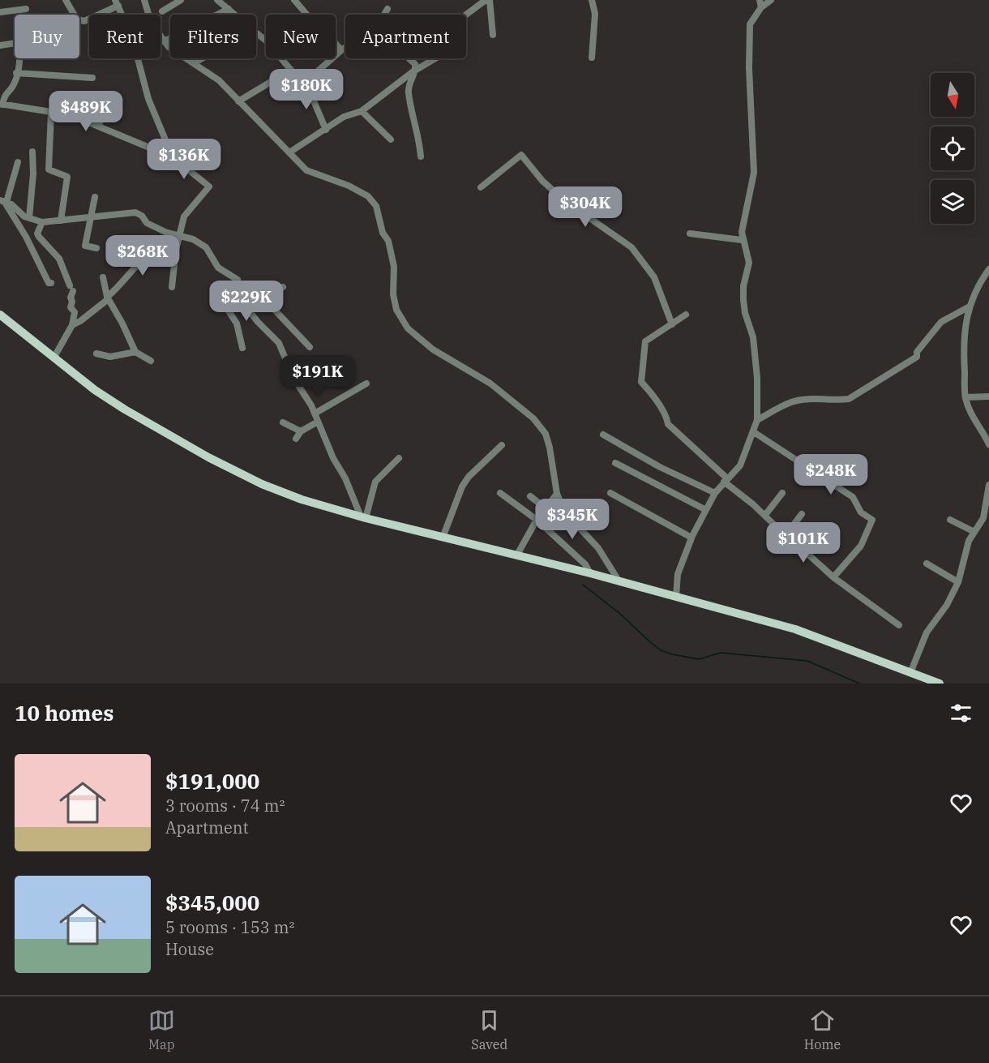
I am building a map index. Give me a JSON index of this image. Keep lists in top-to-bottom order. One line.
{"north":"bottom","page":{"chip":["Buy","Rent","Filters","New","Apartment"],"price":["$180K","$489K","$136K","$304K","$268K","$229K","$191K","$248K","$345K","$101K"],"heading":"10 homes","list":[{"name":"$191,000","note":"3 rooms · 74 m² · Apartment"},{"name":"$345,000","note":"5 rooms · 153 m² · House"}],"tabs":["Map","Saved","Home"]}}
